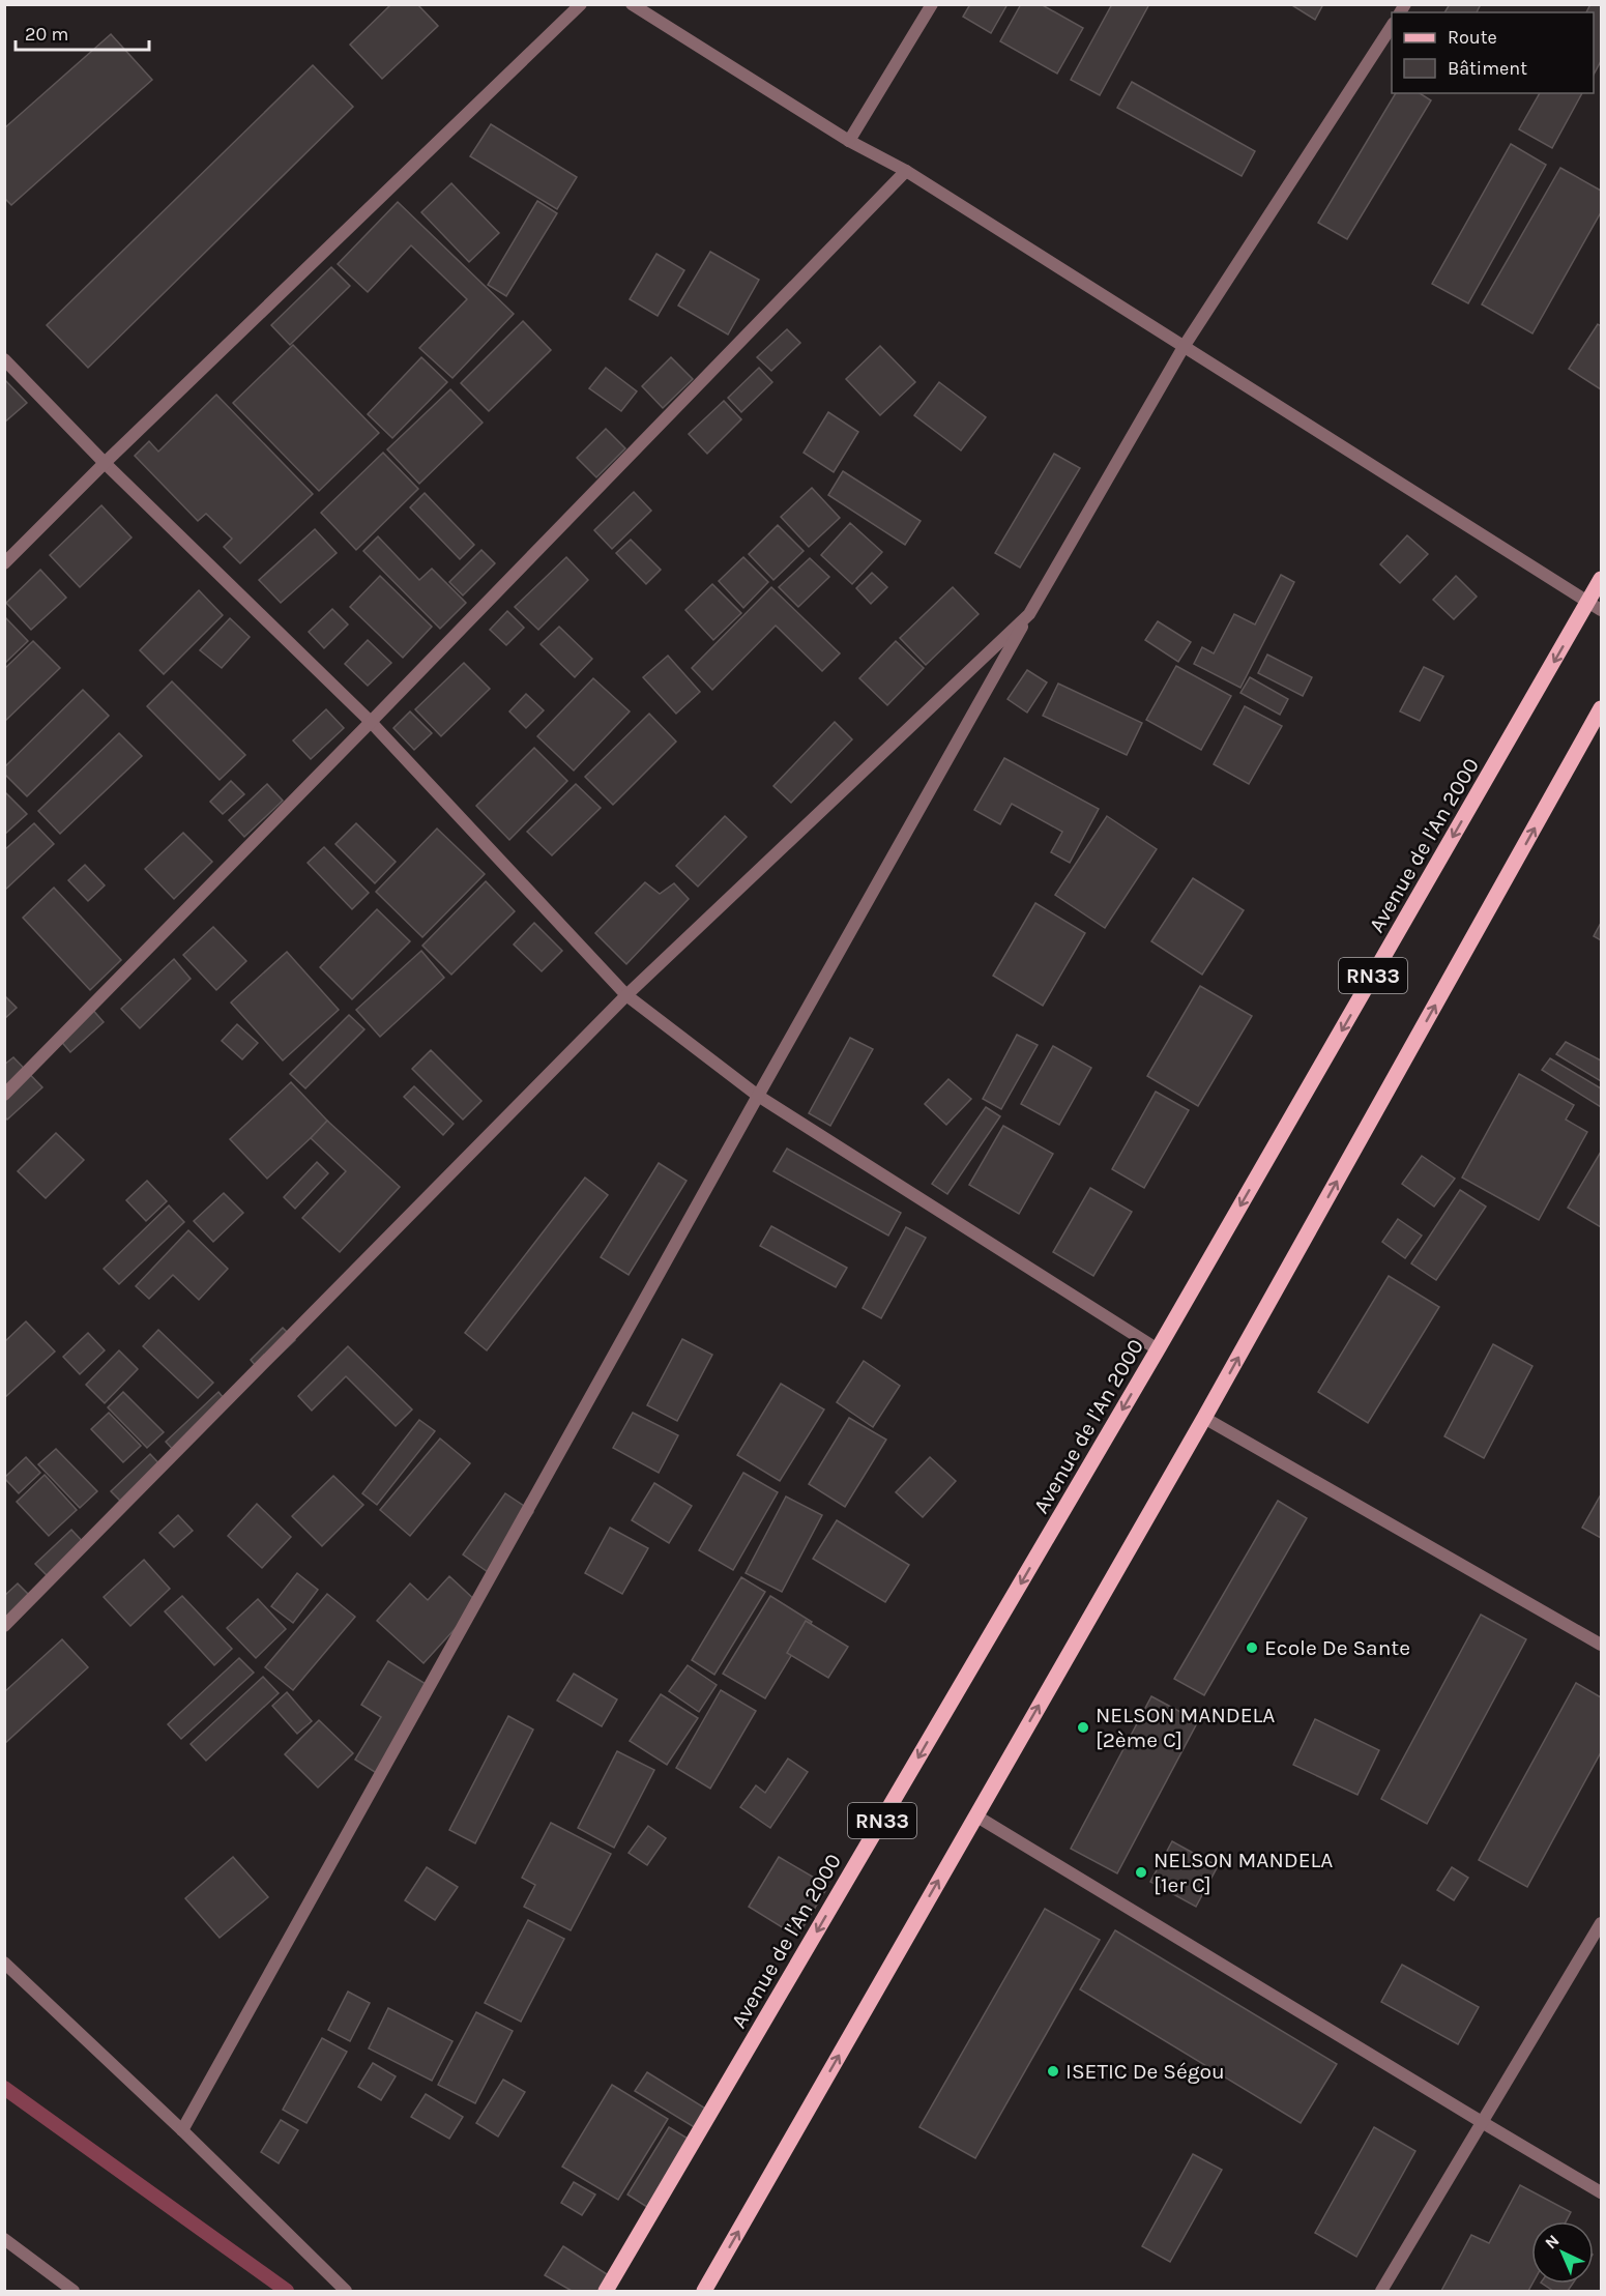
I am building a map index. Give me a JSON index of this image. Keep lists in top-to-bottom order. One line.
{"streets":{"main road":["Avenue de l'An 2000","RN33"]},"places":["Ecole De Sante","NELSON MANDELA [2ème C]","NELSON MANDELA [1er C]","ISETIC De Ségou"],"legend":["Route","Bâtiment"],"scale_bar":"20 m","north":"top left"}
